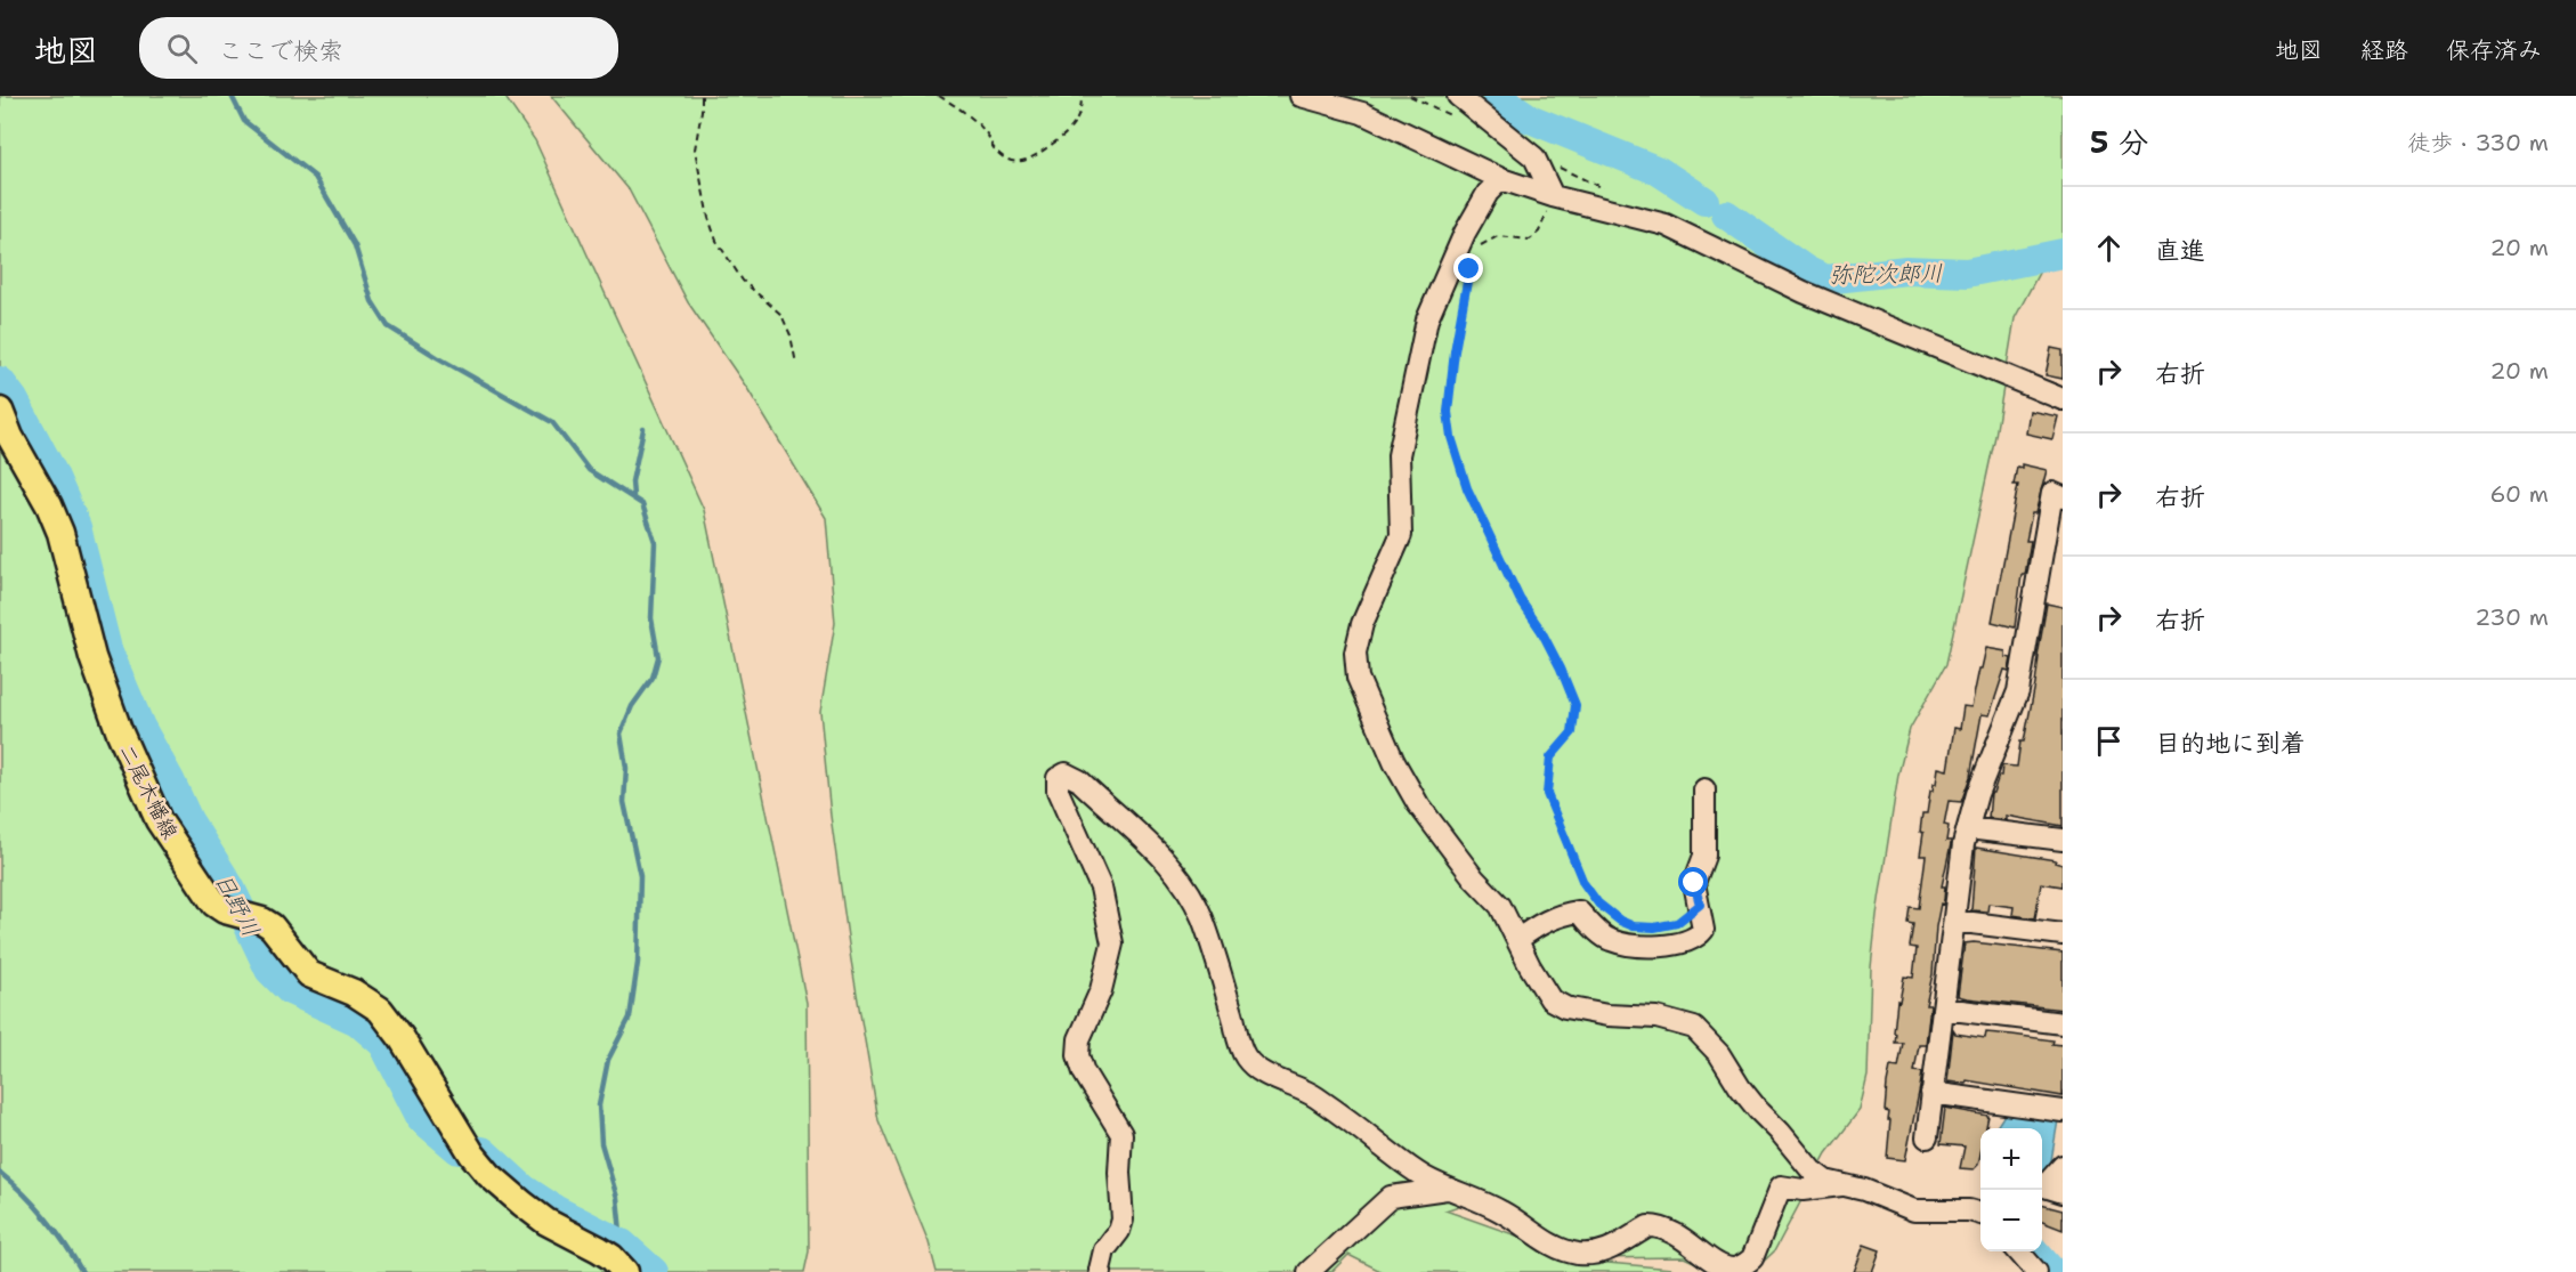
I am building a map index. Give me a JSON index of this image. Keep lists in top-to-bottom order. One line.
{"streets":{"main road":["二尾木幡線"]},"water":["弥陀次郎川","日野川"],"page":{"header":"地図","search":"ここで検索","nav":["地図","経路","保存済み"],"heading":["5 分","徒歩 · 330 m"],"list":[["直進","20 m"],["右折","20 m"],["右折","60 m"],["右折","230 m"],"目的地に到着"],"map_buttons":["+","−"]}}
